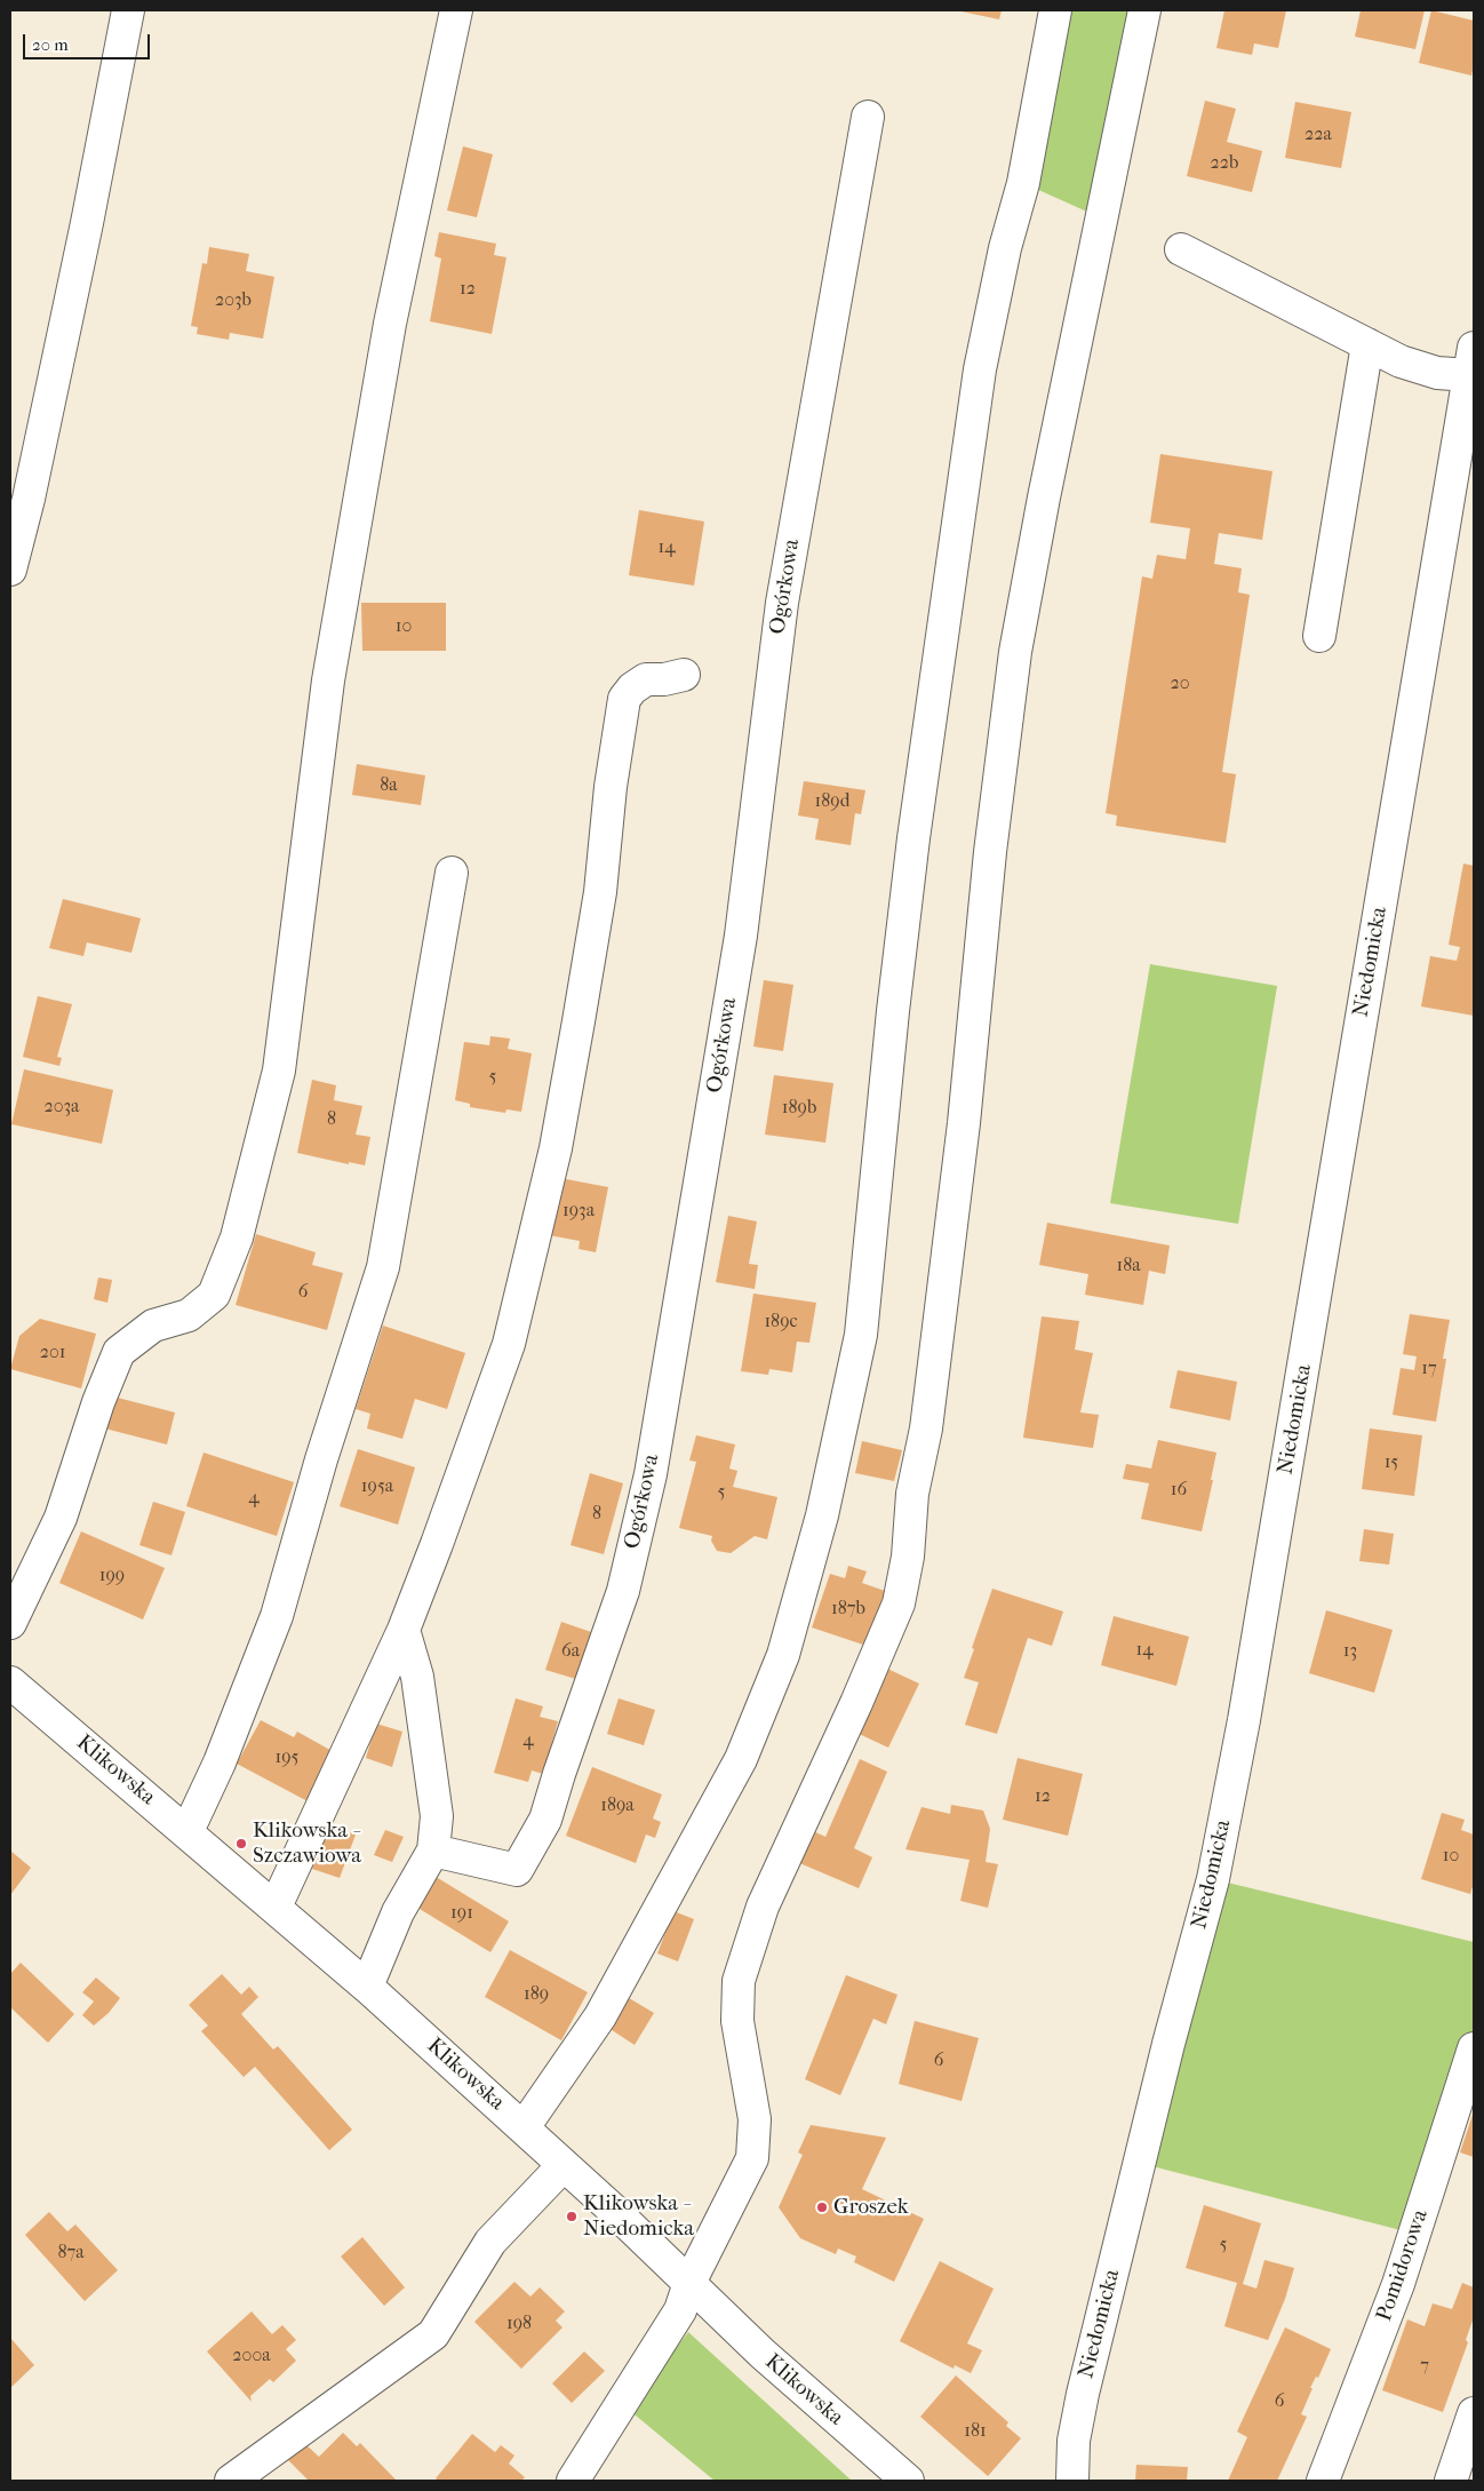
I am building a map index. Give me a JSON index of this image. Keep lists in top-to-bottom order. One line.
{"streets":{"street":["Ogórkowa","Niedomicka","Klikowska","Pomidorowa"]},"places":["Klikowska - Szczawiowa","Groszek","Klikowska - Niedomicka"],"house_numbers":["22a","22b","12","203b","14","10","20","8a","189d","5","203a","189b","8","193a","18a","6","189c","201","17","15","195a","16","5","4","8","199","187b","14","6a","13","4","195","12","189a","10","191","189","6","5","87a","198","200a","7","6","181"],"scale_bar":"20 m"}
